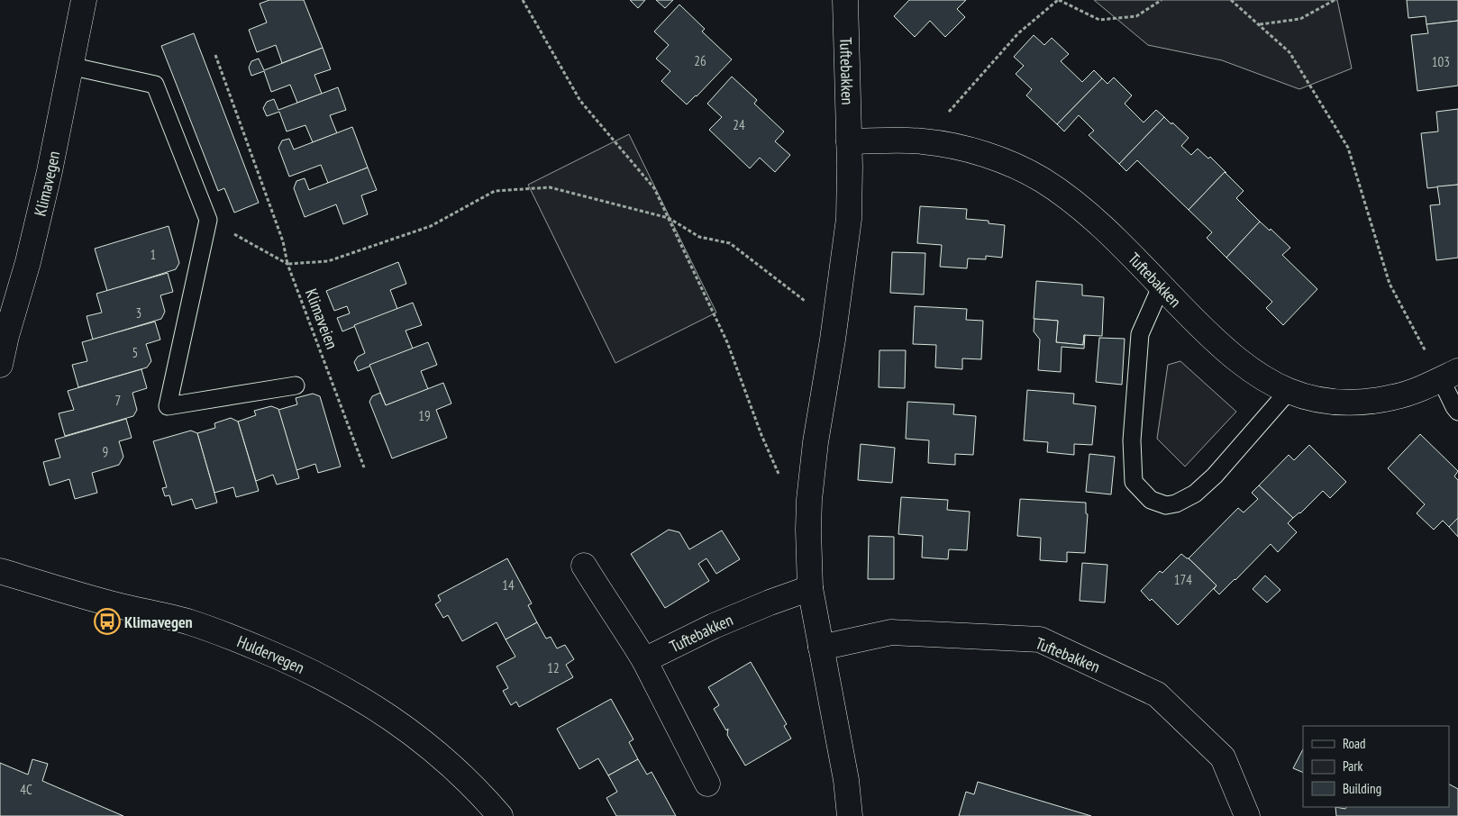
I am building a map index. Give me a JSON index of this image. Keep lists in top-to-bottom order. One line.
{"streets":{"street":["Tuftebakken","Klimavegen","Huldervegen"],"path":["Klimaveien"]},"places":{"bus stop":["Klimavegen"]},"house_numbers":["26","103","24","1","3","5","7","19","9","174","14","12","4C"],"legend":["Road","Park","Building"]}
